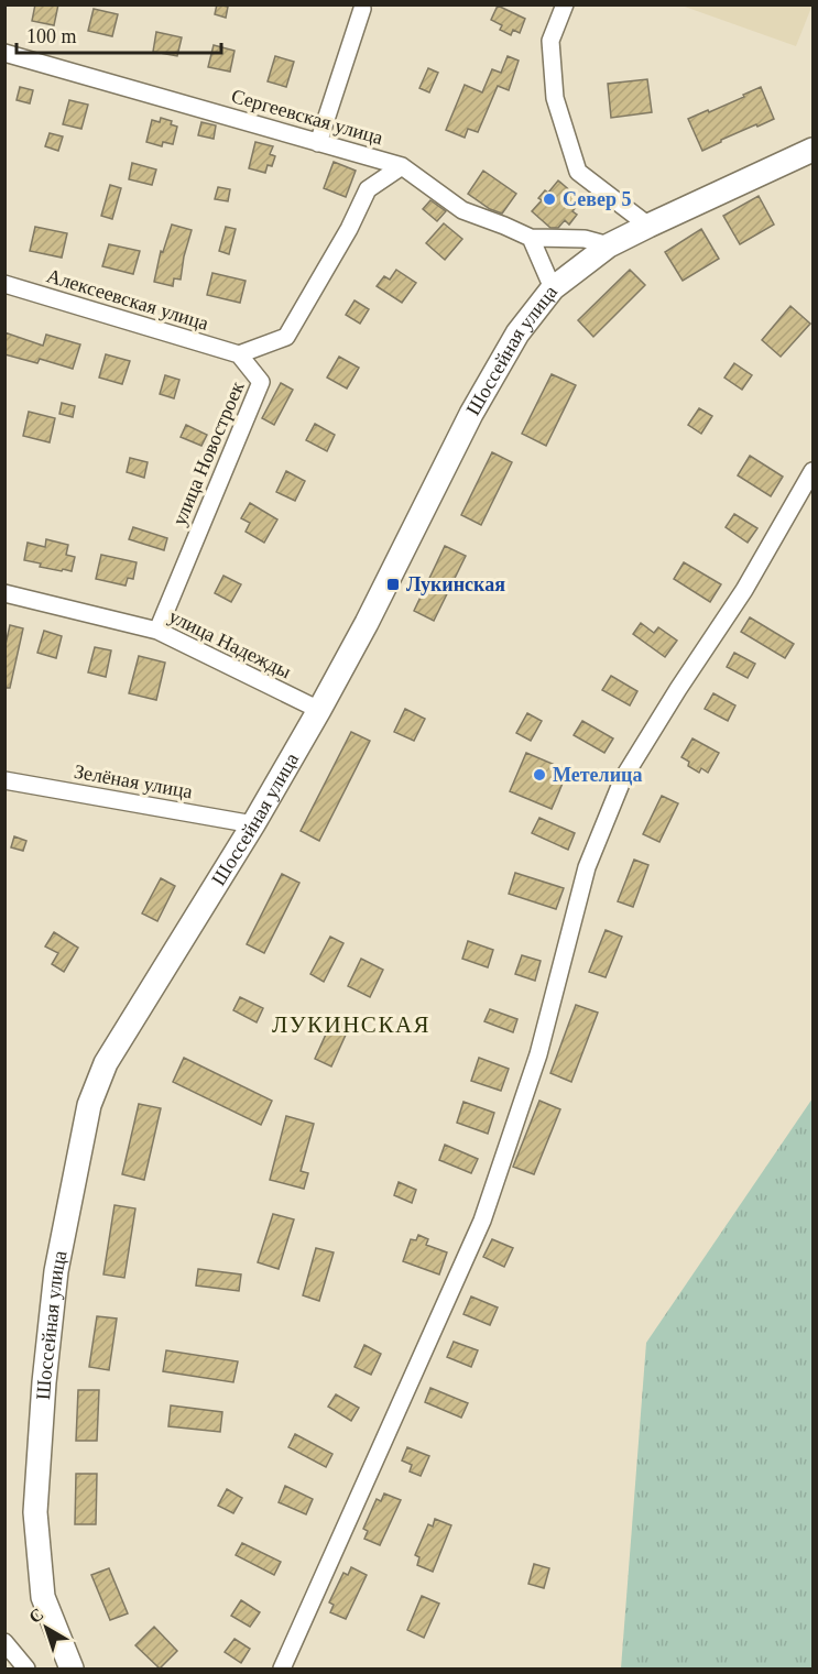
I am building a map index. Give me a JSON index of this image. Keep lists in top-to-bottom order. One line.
{"streets":{"main road":["Шоссейная улица"],"street":["Сергеевская улица","Алексеевская улица","улица Новостроек","улица Надежды","Зелёная улица"]},"crossings":[["Сергеевская улица","улица Новостроек"],["Алексеевская улица","улица Новостроек"],["Шоссейная улица","улица Надежды"],["Шоссейная улица","Зелёная улица"],["улица Новостроек","улица Надежды"]],"districts":["ЛУКИНСКАЯ"],"places":{"other":["Север 5","Метелица"],"transit":["Лукинская"]},"scale_bar":"100 m","north":"top left"}
